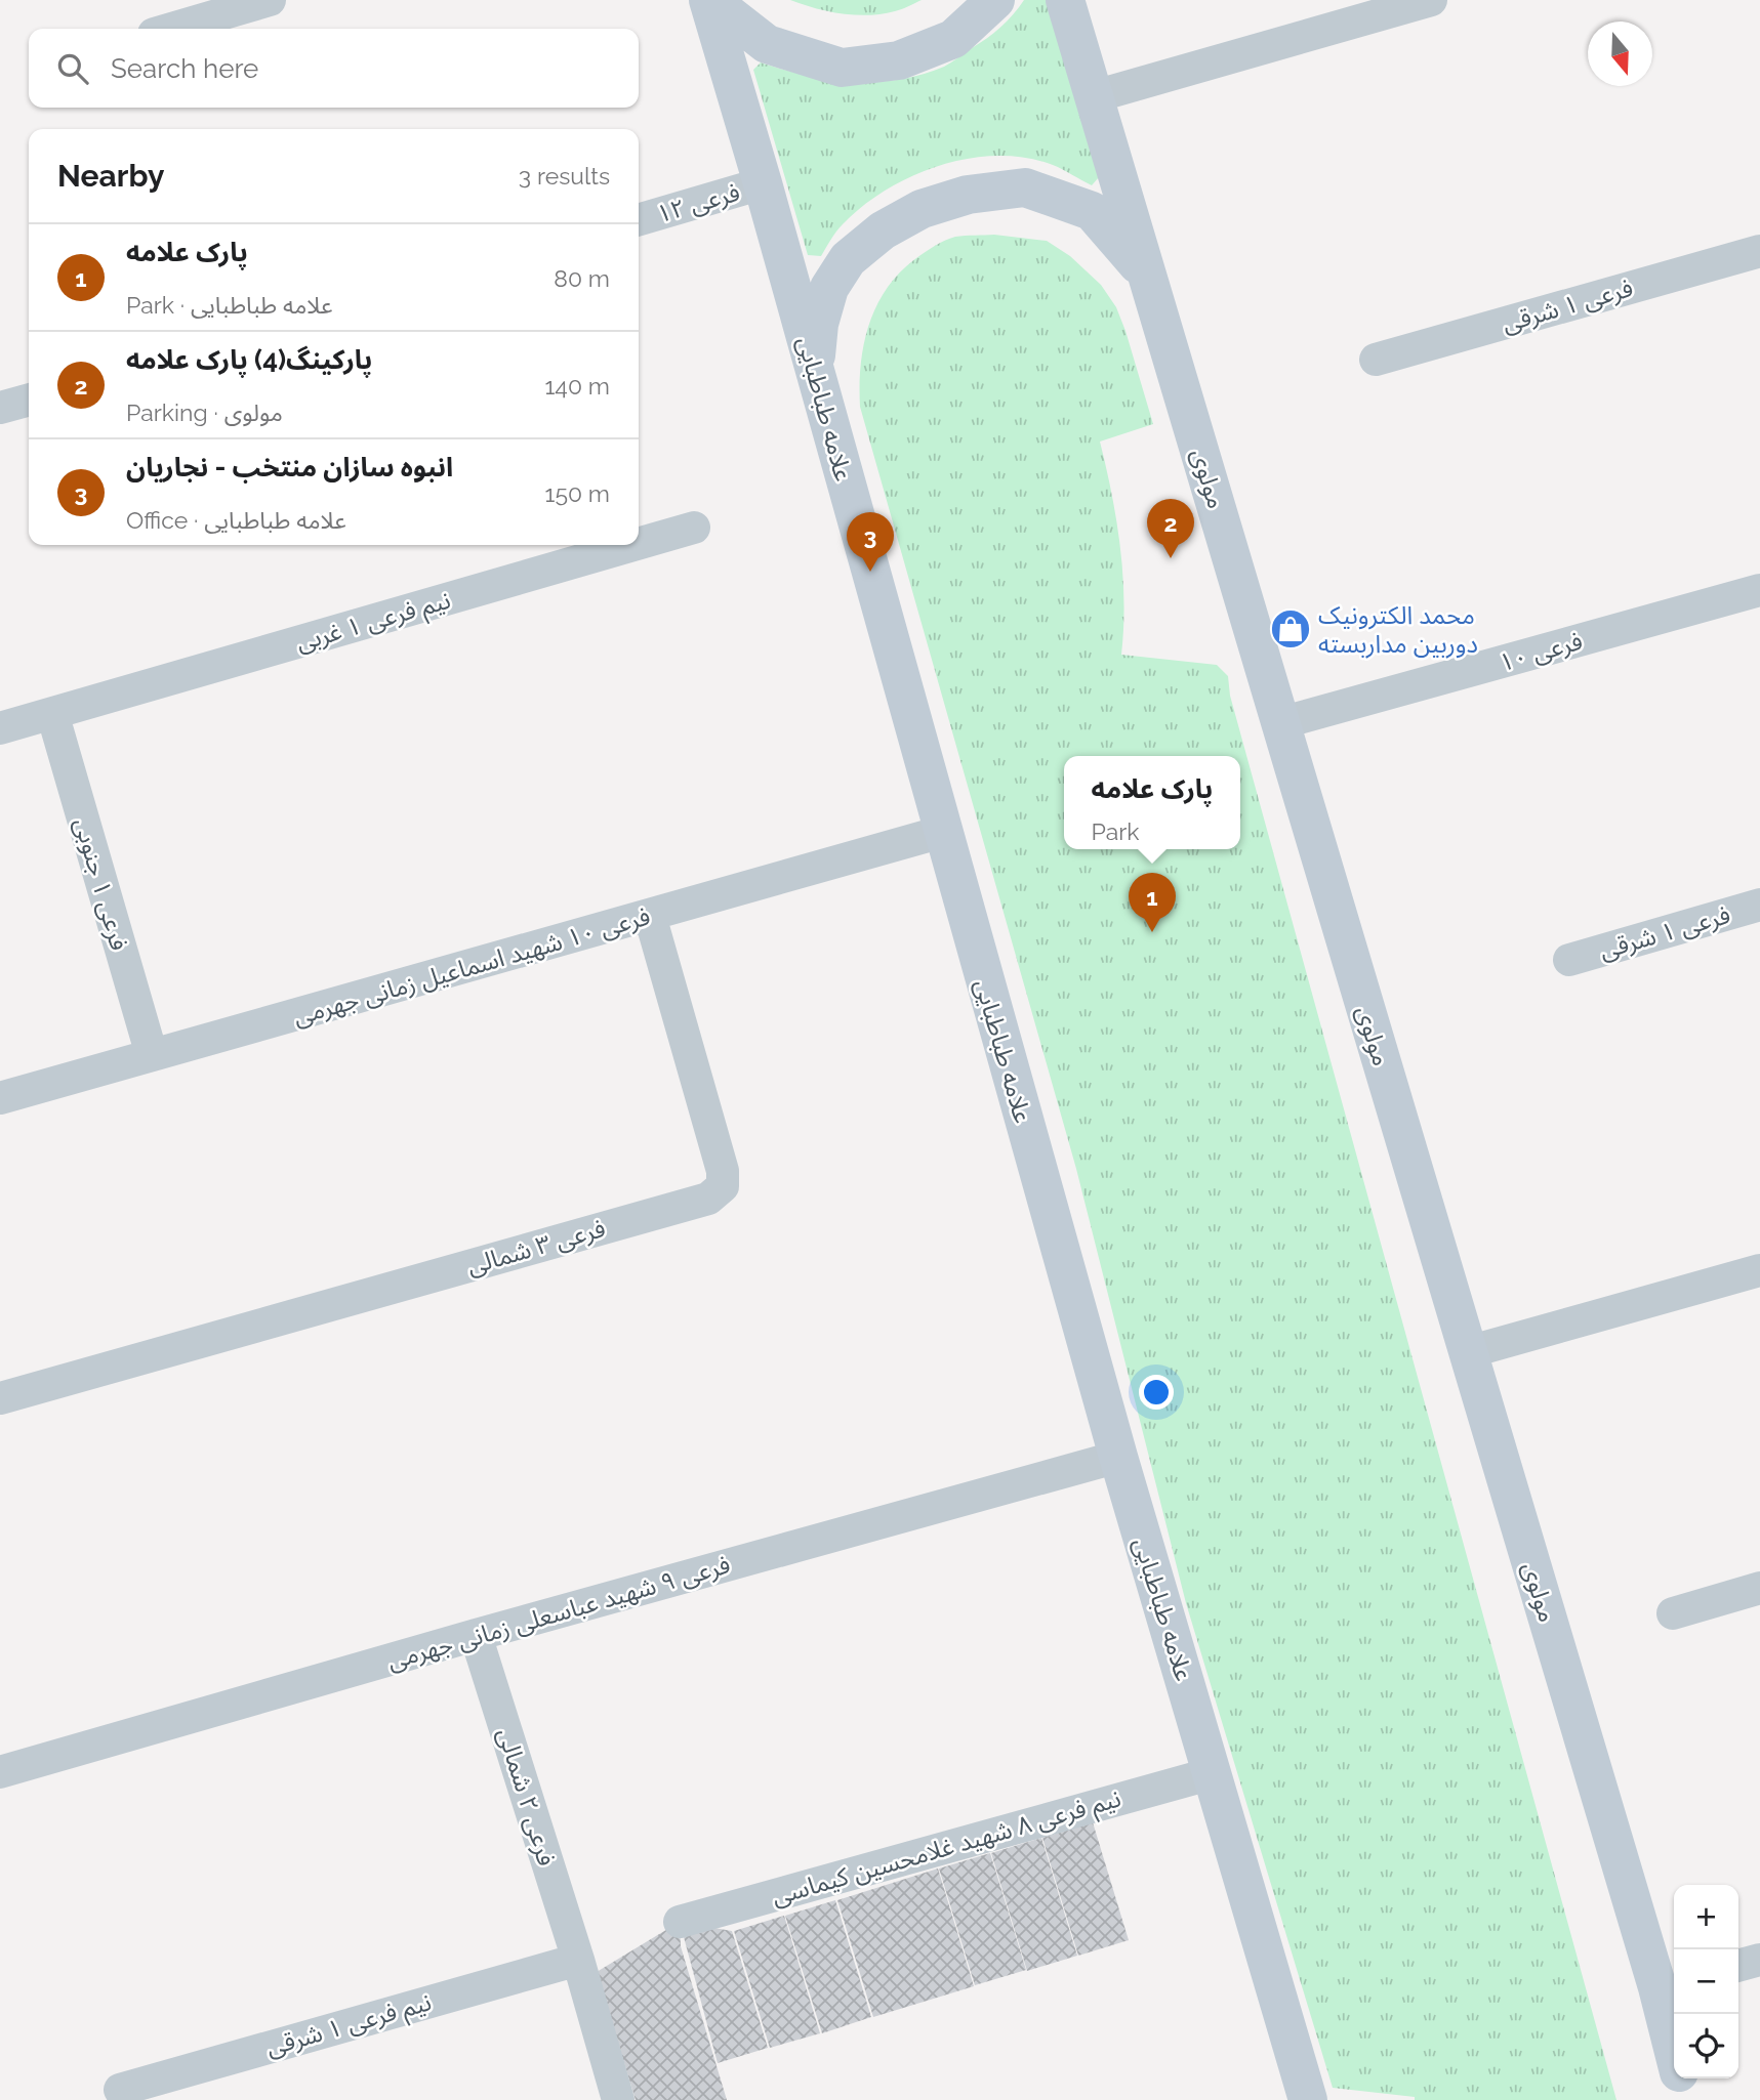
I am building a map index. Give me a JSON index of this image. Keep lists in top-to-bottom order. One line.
{"streets":{"street":["فرعی ۱۲","فرعی ۱ شرقی","علامه طباطبایی","مولوی","نیم فرعی ۱ غربی","فرعی ۱۰","فرعی ۱ جنوبی","فرعی ۱۰ شهید اسماعیل زمانی جهرمی","فرعی ۳ شمالی","فرعی ۹ شهید عباسعلی زمانی جهرمی","فرعی ۲ شمالی","نیم فرعی ۸ شهید غلامحسین کیماسی","نیم فرعی ۱ شرقی"]},"crossings":[["فرعی ۱۲","علامه طباطبایی"],["علامه طباطبایی","فرعی ۱۰ شهید اسماعیل زمانی جهرمی"],["علامه طباطبایی","فرعی ۹ شهید عباسعلی زمانی جهرمی"],["علامه طباطبایی","نیم فرعی ۸ شهید غلامحسین کیماسی"],["مولوی","فرعی ۱۰"],["نیم فرعی ۱ غربی","فرعی ۱ جنوبی"],["فرعی ۱ جنوبی","فرعی ۱۰ شهید اسماعیل زمانی جهرمی"],["فرعی ۱۰ شهید اسماعیل زمانی جهرمی","فرعی ۳ شمالی"],["فرعی ۹ شهید عباسعلی زمانی جهرمی","فرعی ۲ شمالی"],["فرعی ۲ شمالی","نیم فرعی ۱ شرقی"]],"places":{"shop":["محمد الکترونیک دوربین مداربسته"]},"north":"bottom","page":{"search":"Search here","heading":["Nearby","3 results"],"list":[{"mark":"1","name":"پارک علامه","note":"Park · علامه طباطبایی","value":"80 m"},{"mark":"2","name":"پارکینگ(4) پارک علامه","note":"Parking · مولوی","value":"140 m"},{"mark":"3","name":"انبوه سازان منتخب - نجاریان","note":"Office · علامه طباطبایی","value":"150 m"}],"pins":["2","3","1"],"popup":["پارک علامه","Park"],"map_buttons":["+","−"]}}
